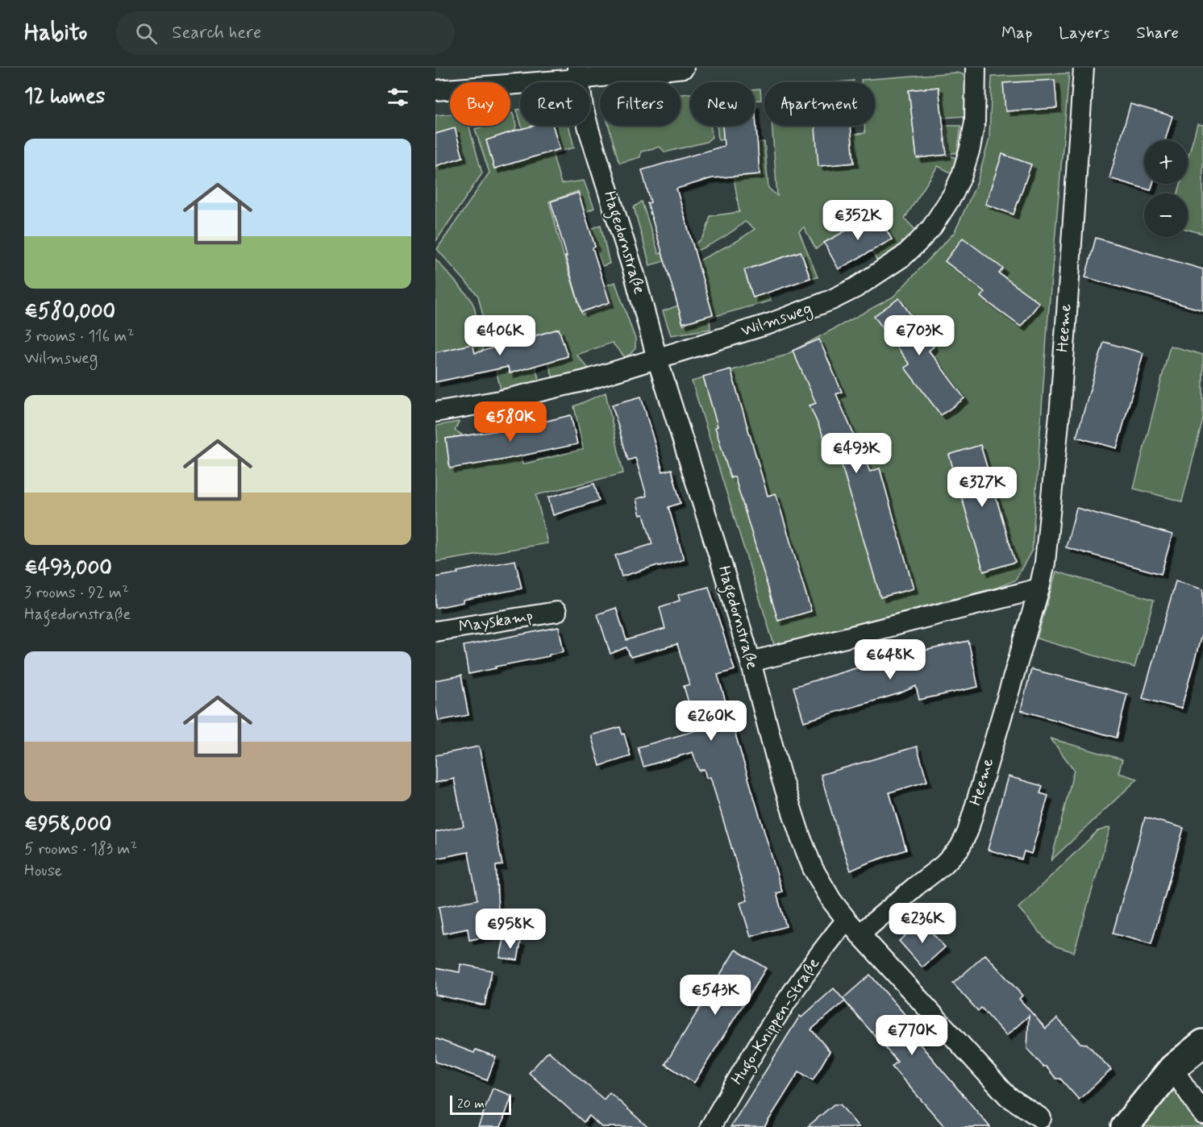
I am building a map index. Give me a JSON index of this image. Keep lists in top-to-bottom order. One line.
{"streets":{"street":["Hagedornstraße","Wilmsweg","Heeme","Mayskamp","Hugo-Knippen-Straße"]},"crossings":[["Hagedornstraße","Wilmsweg"],["Hagedornstraße","Heeme"],["Hagedornstraße","Hugo-Knippen-Straße"]],"scale_bar":"20 m","page":{"header":"Habito","search":"Search here","nav":["Map","Layers","Share"],"heading":"12 homes","chip":["Buy","Rent","Filters","New","Apartment"],"list":[{"name":"€580,000","note":"3 rooms · 116 m² · Wilmsweg"},{"name":"€493,000","note":"3 rooms · 92 m² · Hagedornstraße"},{"name":"€958,000","note":"5 rooms · 183 m² · House"}],"map_buttons":["+","−"],"price":["€352K","€406K","€703K","€580K","€493K","€327K","€648K","€260K","€236K","€958K","€543K","€770K"],"scale":"20 m"}}
